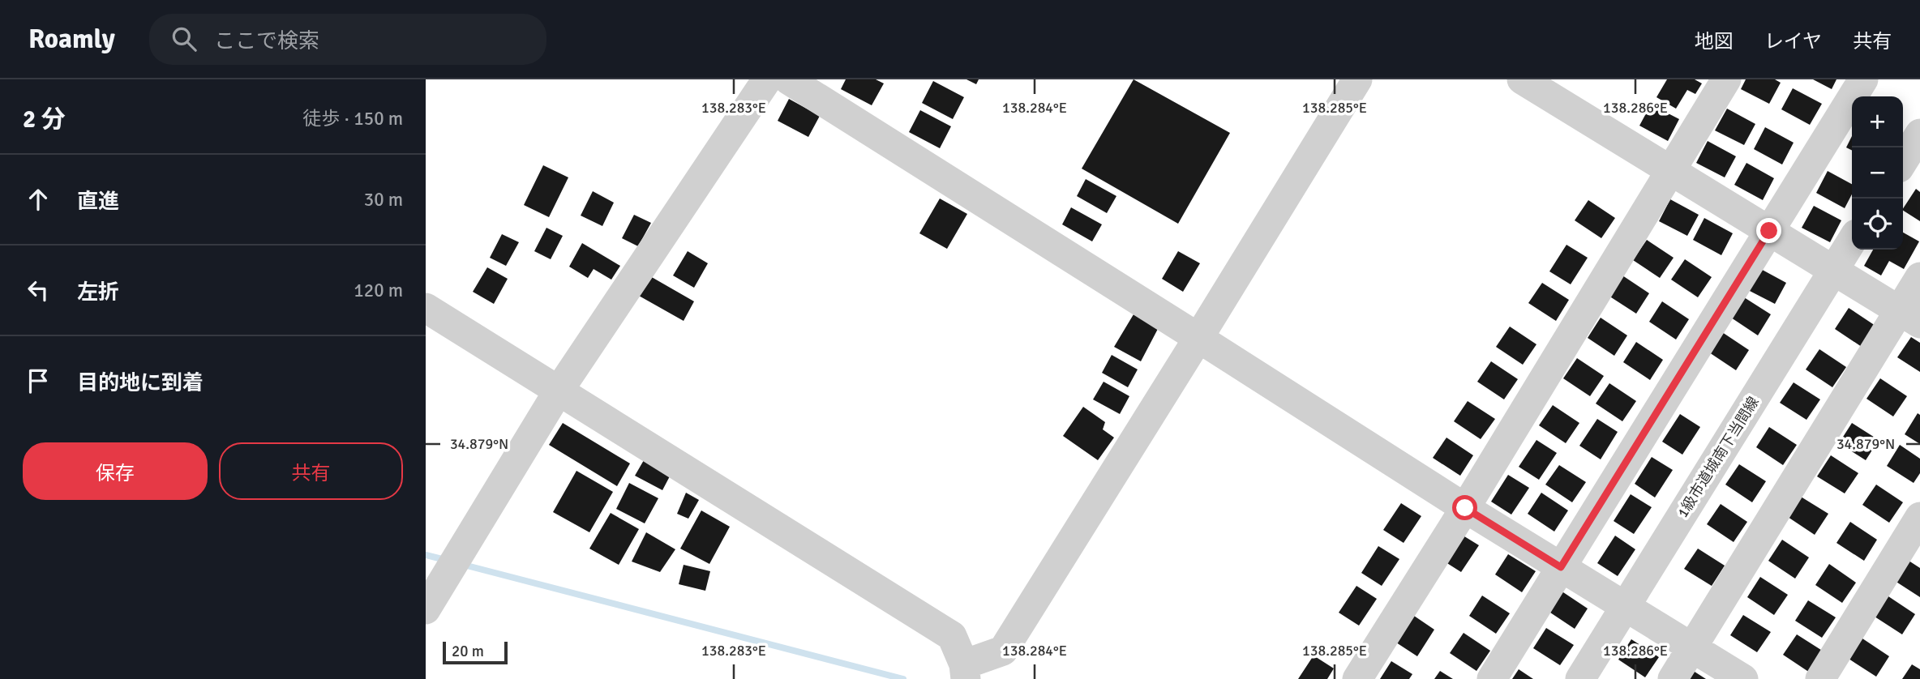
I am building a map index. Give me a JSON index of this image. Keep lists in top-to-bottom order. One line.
{"streets":{"street":["1級市道城南下当間線"]},"scale_bar":"20 m","page":{"header":"Roamly","search":"ここで検索","nav":["地図","レイヤ","共有"],"heading":["2 分","徒歩 · 150 m"],"map_buttons":["+","−"],"list":[["直進","30 m"],["左折","120 m"],"目的地に到着"],"buttons":["保存","共有"],"scale":"20 m"},"coordinates":["138.283°E","138.284°E","138.285°E","138.286°E","34.879°N"]}
